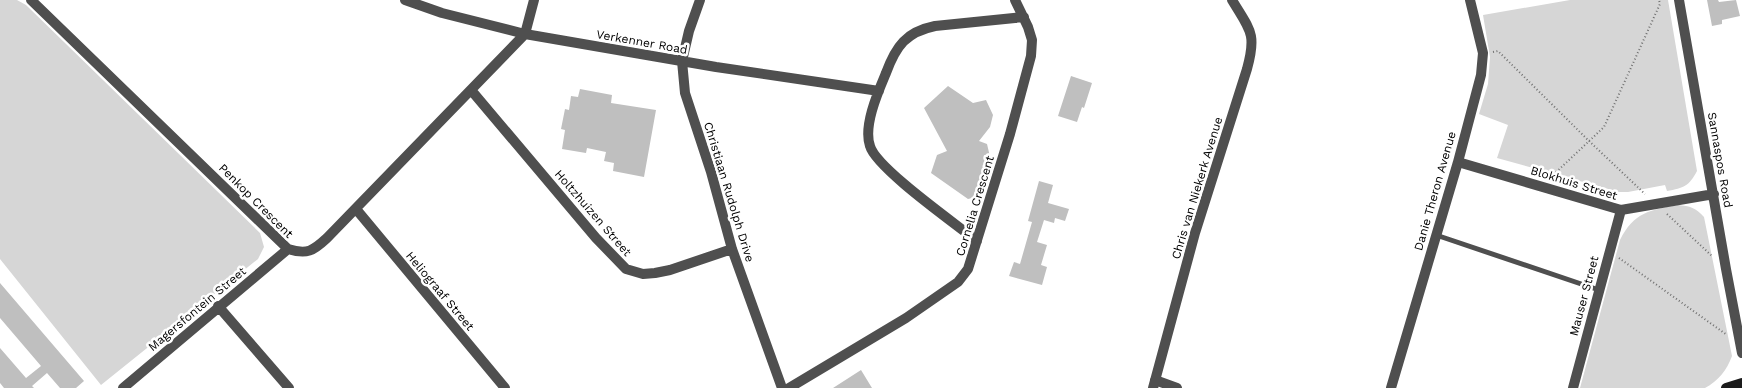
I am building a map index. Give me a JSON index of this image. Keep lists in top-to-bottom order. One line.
{"streets":{"street":["Verkenner Road","Sannaspos Road","Blokhuis Street","Chris van Niekerk Avenue","Danie Theron Avenue","Christiaan Rudolph Drive","Penkop Crescent","Cornelia Crescent","Holtzhuizen Street","Heliograaf Street","Mauser Street","Magersfontein Street"]},"crossings":[["Verkenner Road","Christiaan Rudolph Drive"],["Verkenner Road","Penkop Crescent"],["Sannaspos Road","Blokhuis Street"],["Blokhuis Street","Danie Theron Avenue"],["Blokhuis Street","Mauser Street"],["Christiaan Rudolph Drive","Holtzhuizen Street"],["Penkop Crescent","Holtzhuizen Street"],["Penkop Crescent","Heliograaf Street"],["Penkop Crescent","Magersfontein Street"]]}
